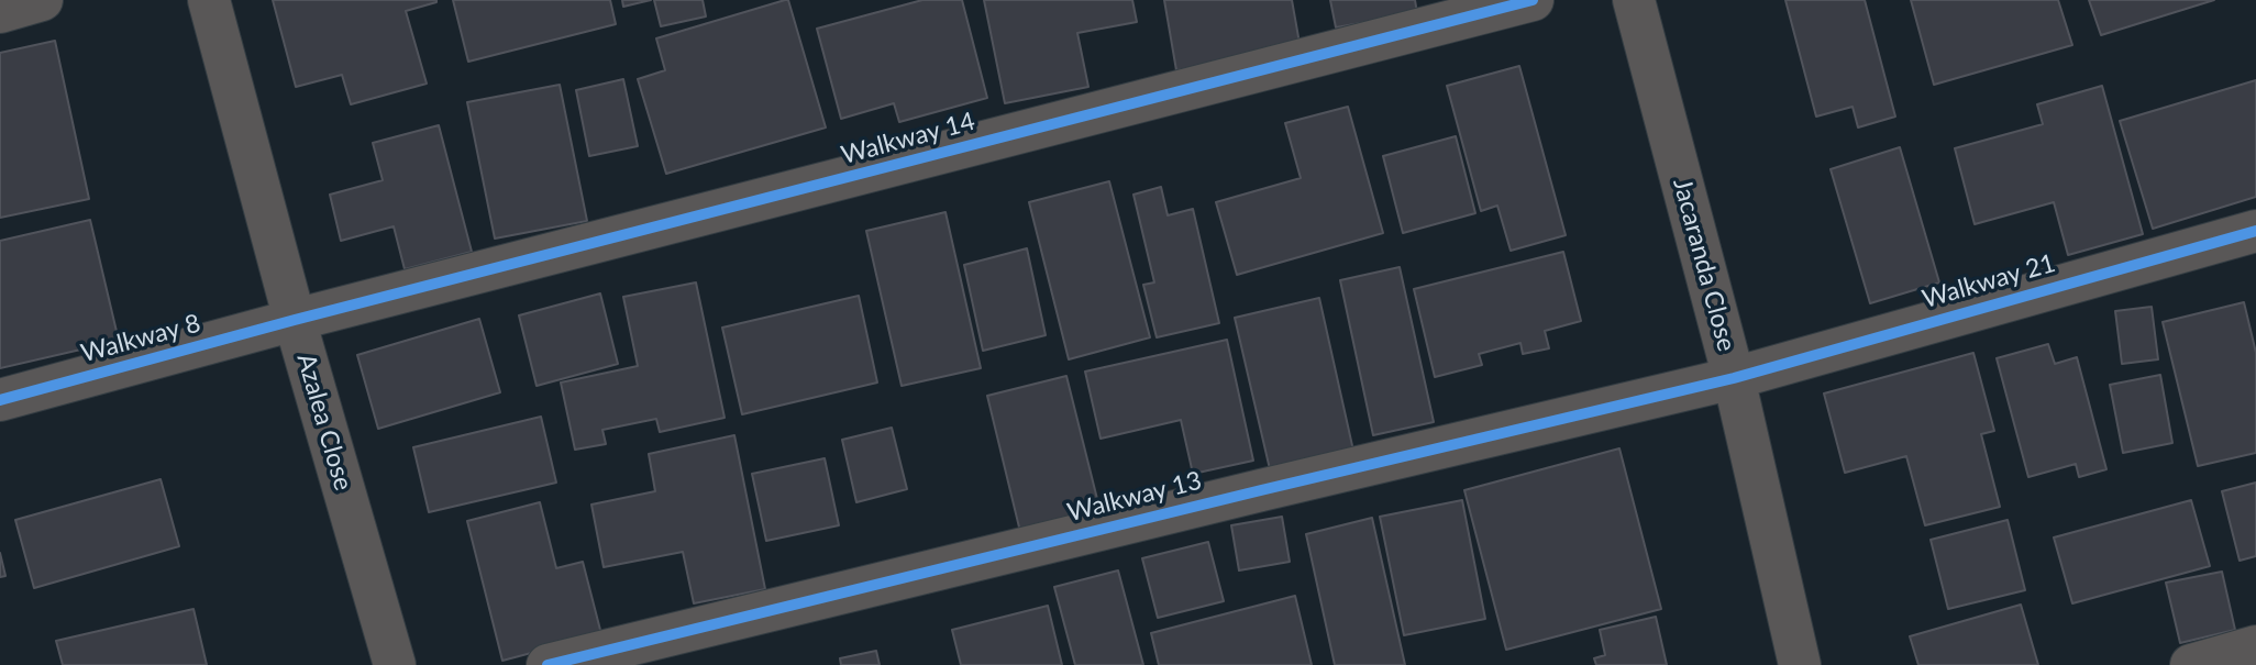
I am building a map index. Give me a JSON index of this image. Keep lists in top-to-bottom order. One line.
{"streets":{"street":["Walkway 14","Jacaranda Close","Walkway 21","Walkway 8","Azalea Close","Walkway 13"]},"crossings":[["Walkway 14","Walkway 8"],["Walkway 14","Azalea Close"],["Jacaranda Close","Walkway 21"],["Jacaranda Close","Walkway 13"],["Walkway 21","Walkway 13"],["Walkway 8","Azalea Close"]]}
